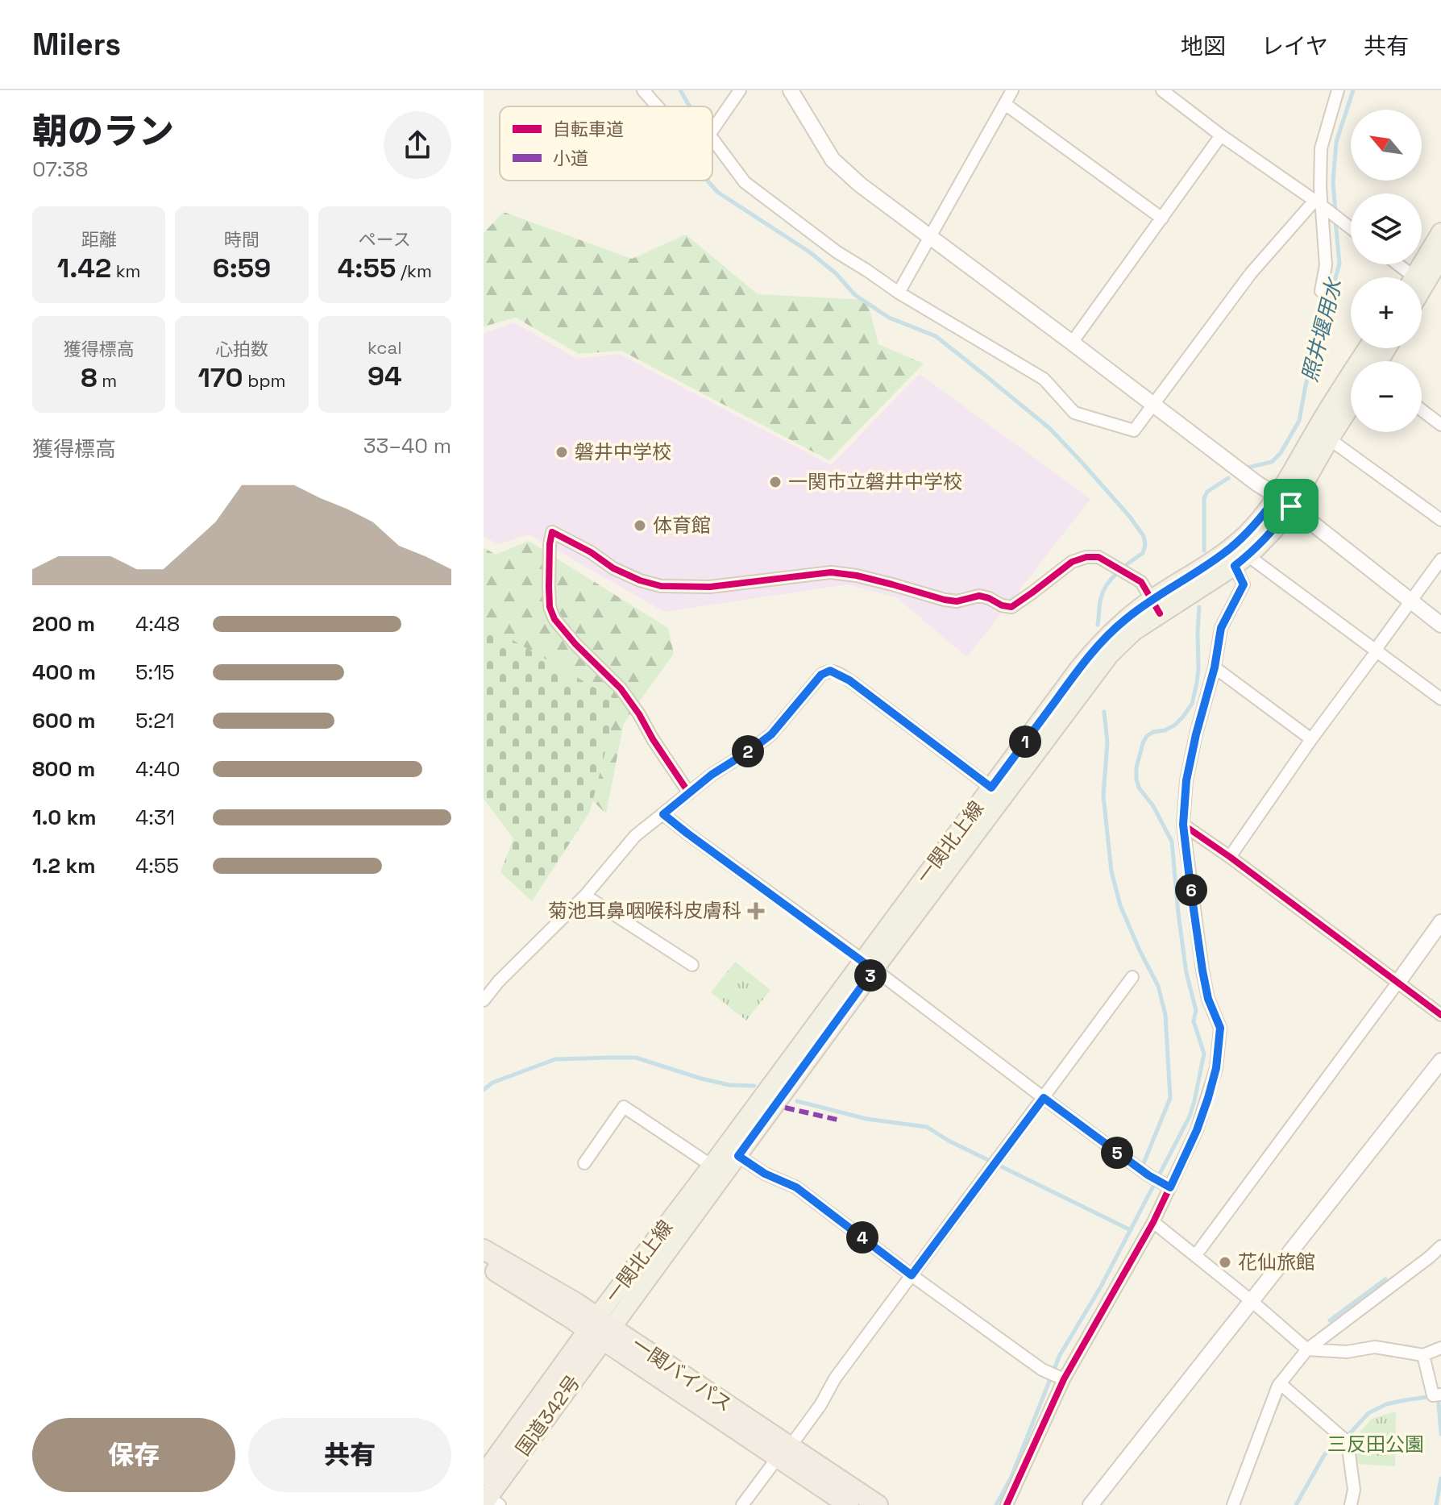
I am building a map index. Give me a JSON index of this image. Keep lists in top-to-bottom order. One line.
{"streets":{"highway":["一関バイパス","国道342号"],"main road":["一関北上線"]},"crossings":[["一関北上線","一関バイパス"],["一関北上線","国道342号"],["一関バイパス","国道342号"]],"water":["照井堰用水"],"parks":["三反田公園"],"places":{"other":["磐井中学校","一関市立磐井中学校","体育館","花仙旅館"],"health":["菊池耳鼻咽喉科皮膚科"]},"legend":["自転車道","小道"],"north":"top left","page":{"header":"Milers","nav":["地図","レイヤ","共有"],"heading":["朝のラン","07:38"],"map_buttons":["+","−"],"stats":[["距離","1.42 km"],["時間","6:59"],["ペース","4:55 /km"],["獲得標高","8 m"],["心拍数","170 bpm"],["kcal","94"]],"chart":["獲得標高","33–40 m"],"list":[{"name":"200 m","note":"4:48"},{"name":"400 m","note":"5:15"},{"name":"600 m","note":"5:21"},{"name":"800 m","note":"4:40"},{"name":"1.0 km","note":"4:31"},{"name":"1.2 km","note":"4:55"}],"pins":["1","2","6","3","5","4"],"buttons":["保存","共有"]}}
